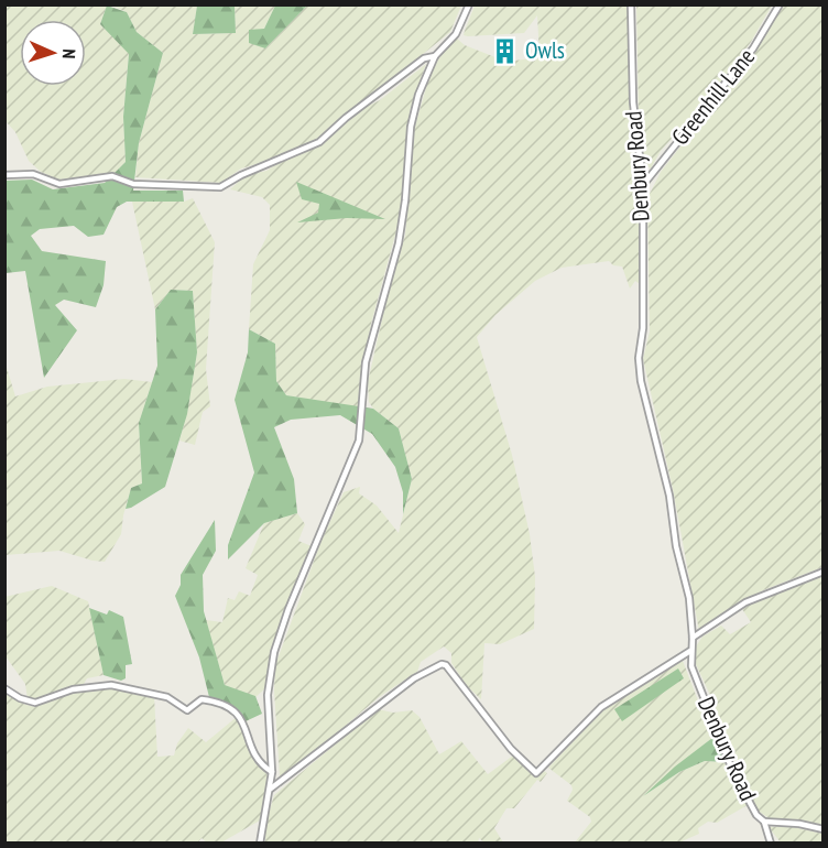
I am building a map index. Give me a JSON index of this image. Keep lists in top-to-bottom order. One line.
{"streets":{"street":["Greenhill Lane","Denbury Road"]},"crossings":[["Greenhill Lane","Denbury Road"]],"places":{"building":["Owls"]},"north":"right"}
